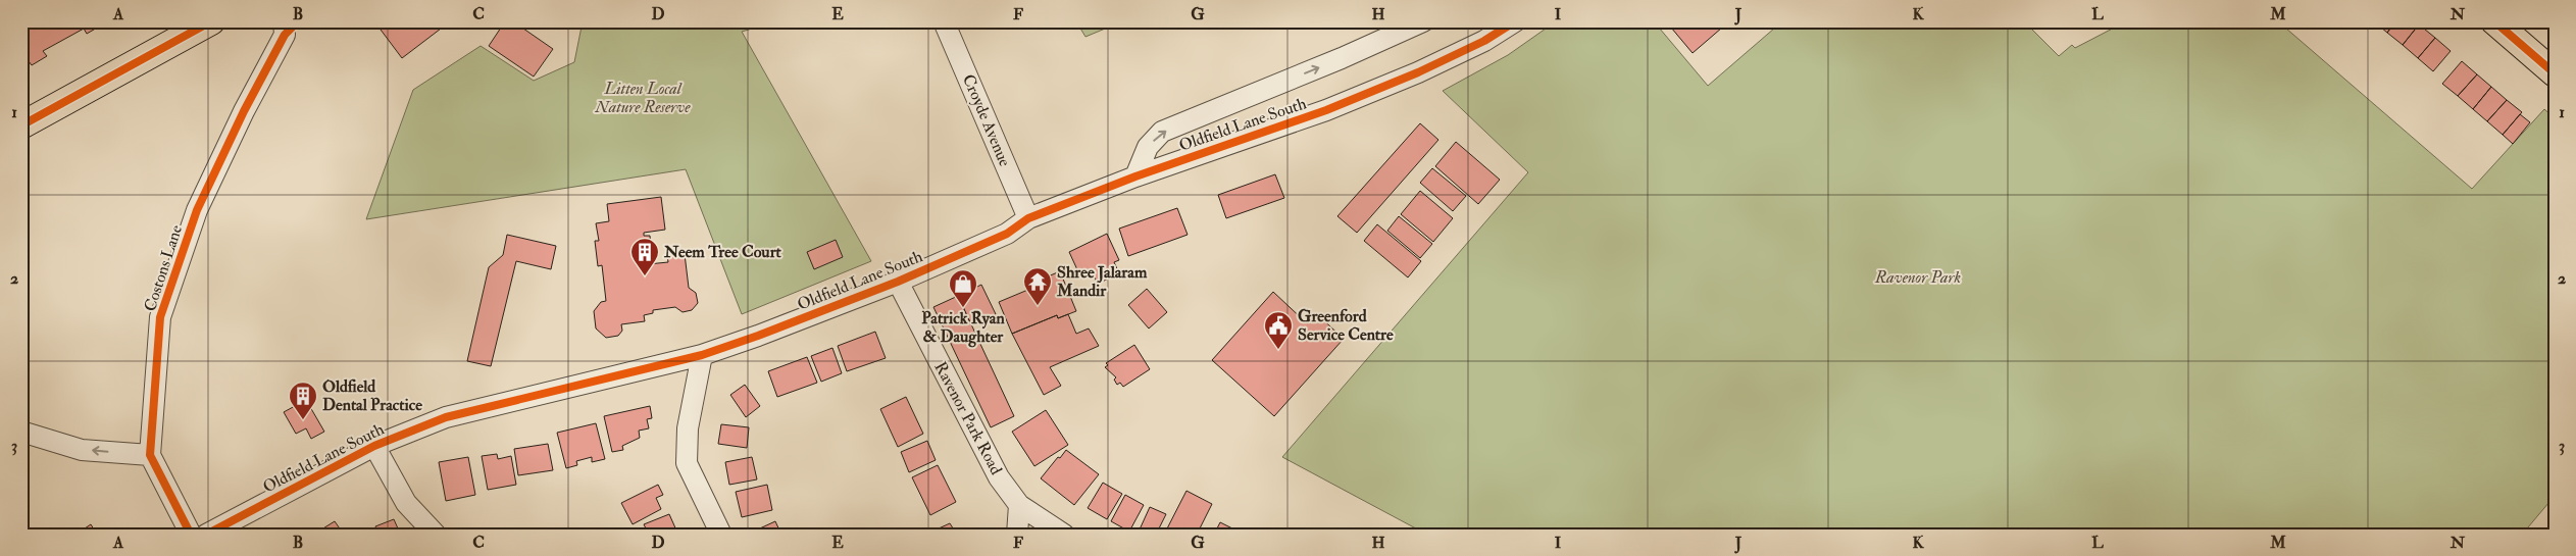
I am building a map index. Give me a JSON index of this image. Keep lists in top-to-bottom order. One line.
{"streets":{"street":["Croyde Avenue","Oldfield Lane South","Costons Lane","Ravenor Park Road"]},"crossings":[["Croyde Avenue","Oldfield Lane South"],["Oldfield Lane South","Ravenor Park Road"]],"parks":["Litten Local Nature Reserve","Ravenor Park"],"places":{"building":["Neem Tree Court","Oldfield Dental Practice"],"temple":["Shree Jalaram Mandir"],"shop":["Patrick Ryan & Daughter"],"public building":["Greenford Service Centre"]},"grid":{"columns":["A","B","C","D","E","F","G","H","I","J","K","L","M","N"],"rows":["1","2","3"]}}
